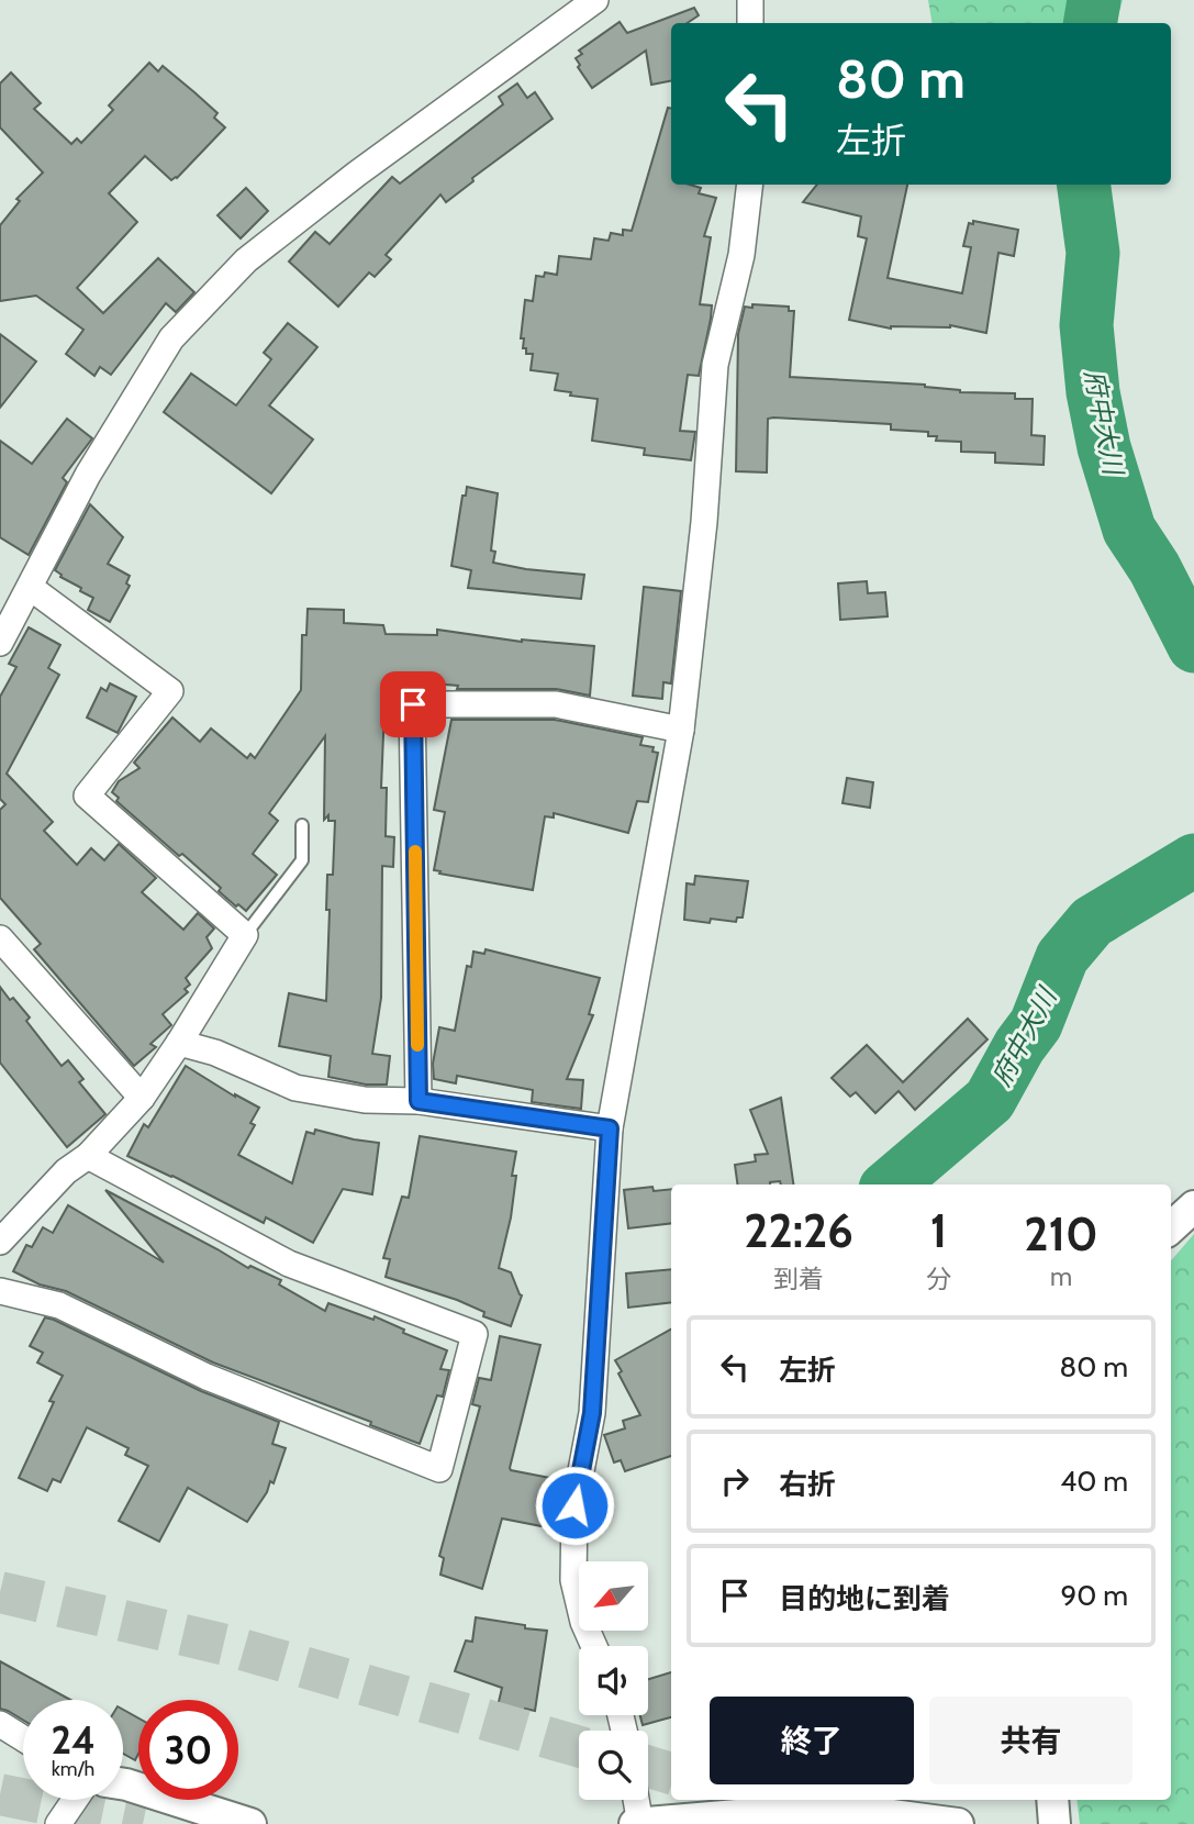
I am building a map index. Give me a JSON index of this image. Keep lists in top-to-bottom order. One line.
{"water":["府中大川"],"north":"bottom left","page":{"turn":["80 m","左折"],"eta":["22:26","到着","1","分","210","m"],"list":[{"name":"左折","value":"80 m"},{"name":"右折","value":"40 m"},{"name":"目的地に到着","value":"90 m"}],"buttons":["終了","共有"],"speed":"24 km/h","limit":"30"}}
